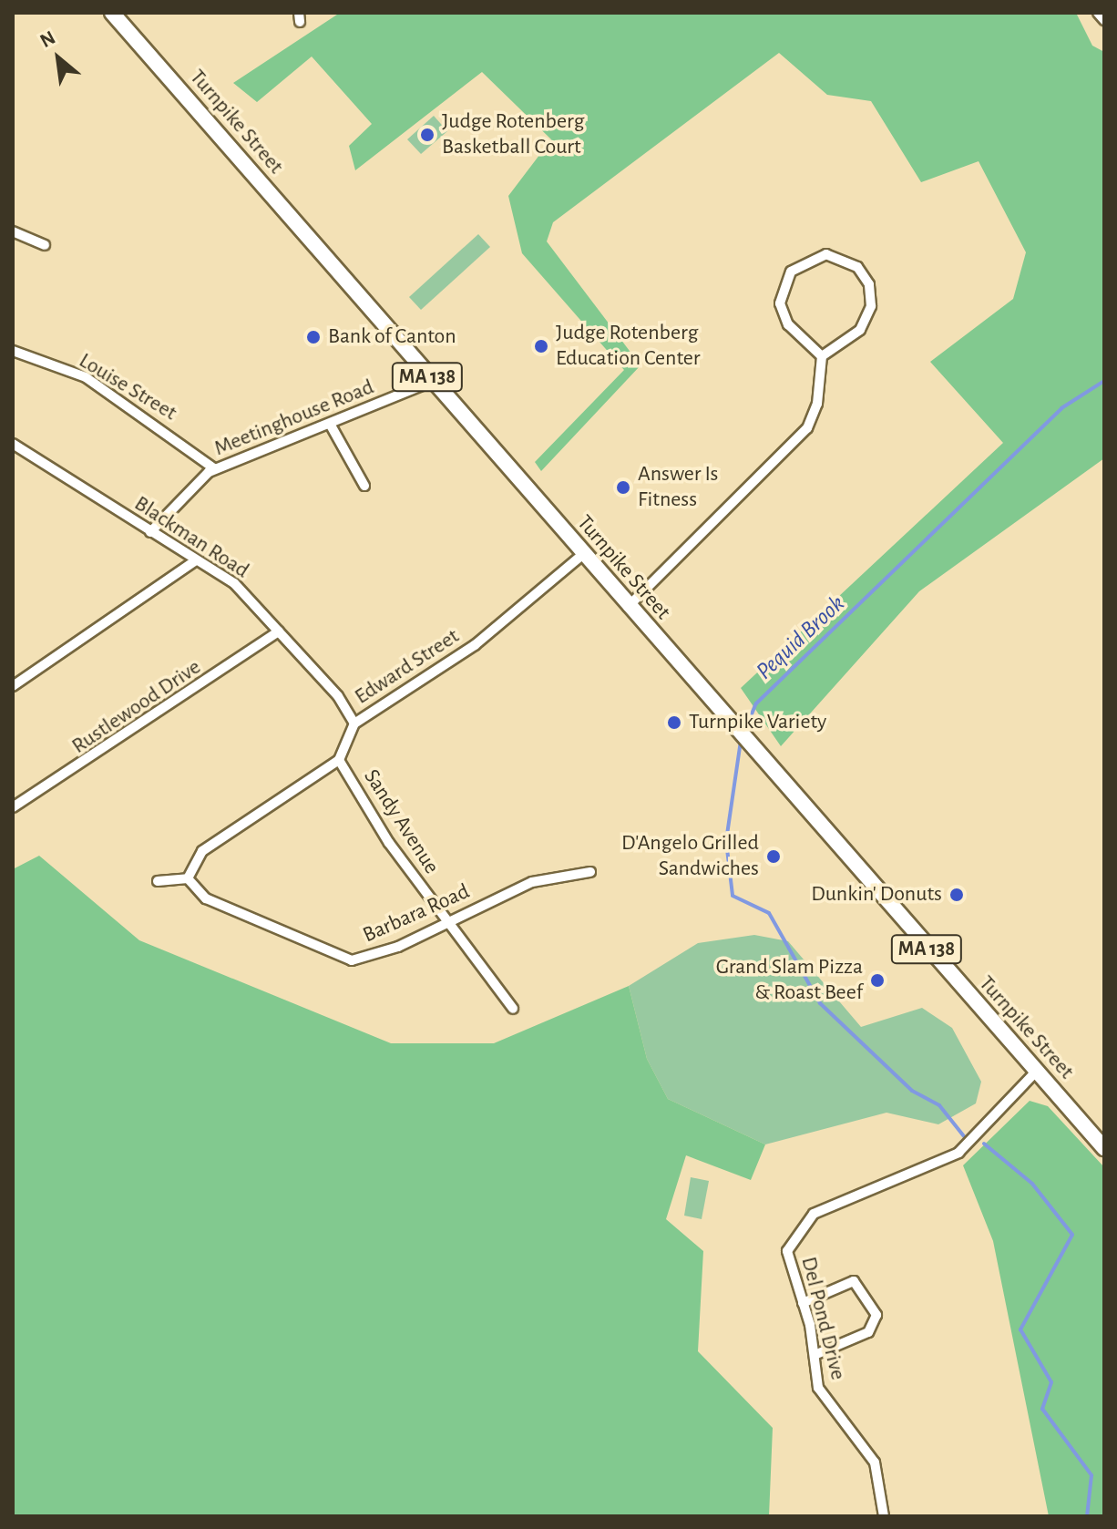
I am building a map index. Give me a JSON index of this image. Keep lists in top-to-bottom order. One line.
{"streets":{"main road":["Turnpike Street","MA 138"],"street":["Louise Street","Meetinghouse Road","Blackman Road","Edward Street","Rustlewood Drive","Sandy Avenue","Barbara Road","Del Pond Drive"]},"crossings":[["Turnpike Street","Meetinghouse Road"],["Turnpike Street","Edward Street"],["Turnpike Street","Del Pond Drive"],["Louise Street","Meetinghouse Road"],["Meetinghouse Road","Blackman Road"],["Blackman Road","Edward Street"],["Blackman Road","Rustlewood Drive"],["Edward Street","Sandy Avenue"],["Sandy Avenue","Barbara Road"]],"water":["Pequid Brook"],"places":["Judge Rotenberg Basketball Court","Bank of Canton","Judge Rotenberg Education Center","Answer Is Fitness","Turnpike Variety","D'Angelo Grilled Sandwiches","Dunkin' Donuts","Grand Slam Pizza & Roast Beef"],"north":"top left"}
